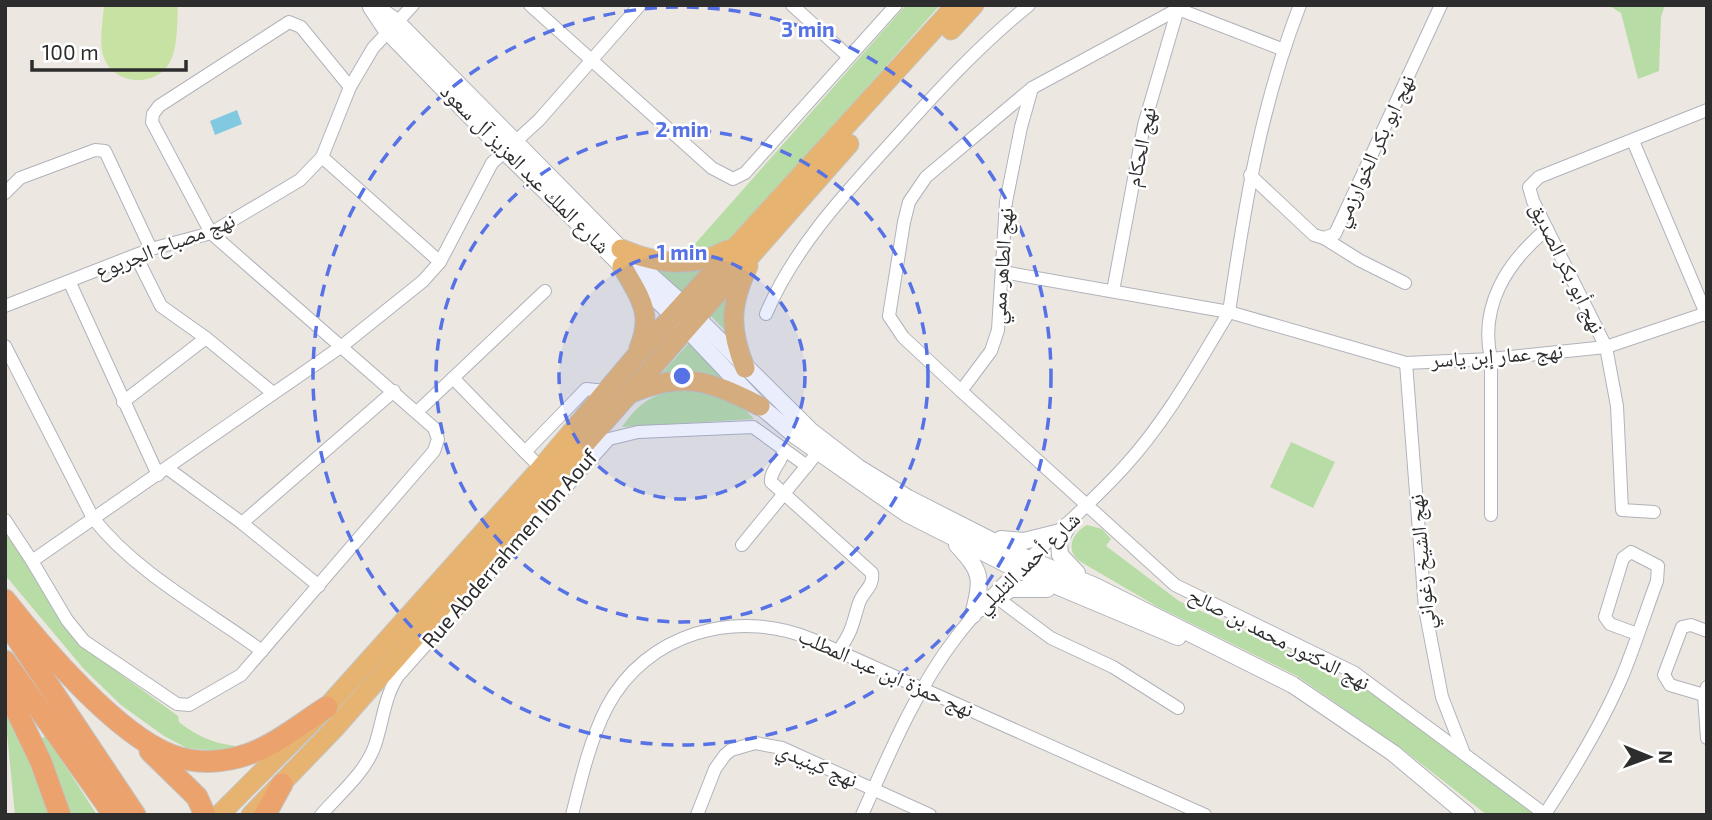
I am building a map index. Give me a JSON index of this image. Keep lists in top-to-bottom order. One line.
{"streets":{"main road":["شارع الملك عبد العزيز آل سعود"],"street":["نهج الحكام","نهج ابو بكر الخوارزمي","نهج مصباح الجربوع","نهج الطاهر ممي","نهج أبو بكر الصديق","نهج عمار إبن ياسر","Rue Abderrahmen Ibn Aouf","نهج الشيخ زغواني","شارع أحمد التليلي","نهج الدكتور محمد بن صالح","نهج حمزة ابن عبد المطلب","نهج كينيدي"]},"crossings":[["نهج الحكام","نهج عمار إبن ياسر"],["شارع الملك عبد العزيز آل سعود","نهج مصباح الجربوع"],["نهج الطاهر ممي","نهج عمار إبن ياسر"],["نهج أبو بكر الصديق","نهج عمار إبن ياسر"],["نهج عمار إبن ياسر","نهج الشيخ زغواني"],["نهج عمار إبن ياسر","شارع أحمد التليلي"],["نهج الشيخ زغواني","نهج الدكتور محمد بن صالح"],["شارع أحمد التليلي","نهج الدكتور محمد بن صالح"],["شارع أحمد التليلي","نهج حمزة ابن عبد المطلب"],["شارع أحمد التليلي","نهج كينيدي"]],"scale_bar":"100 m","north":"right","rings":["3 min","2 min","1 min"]}
